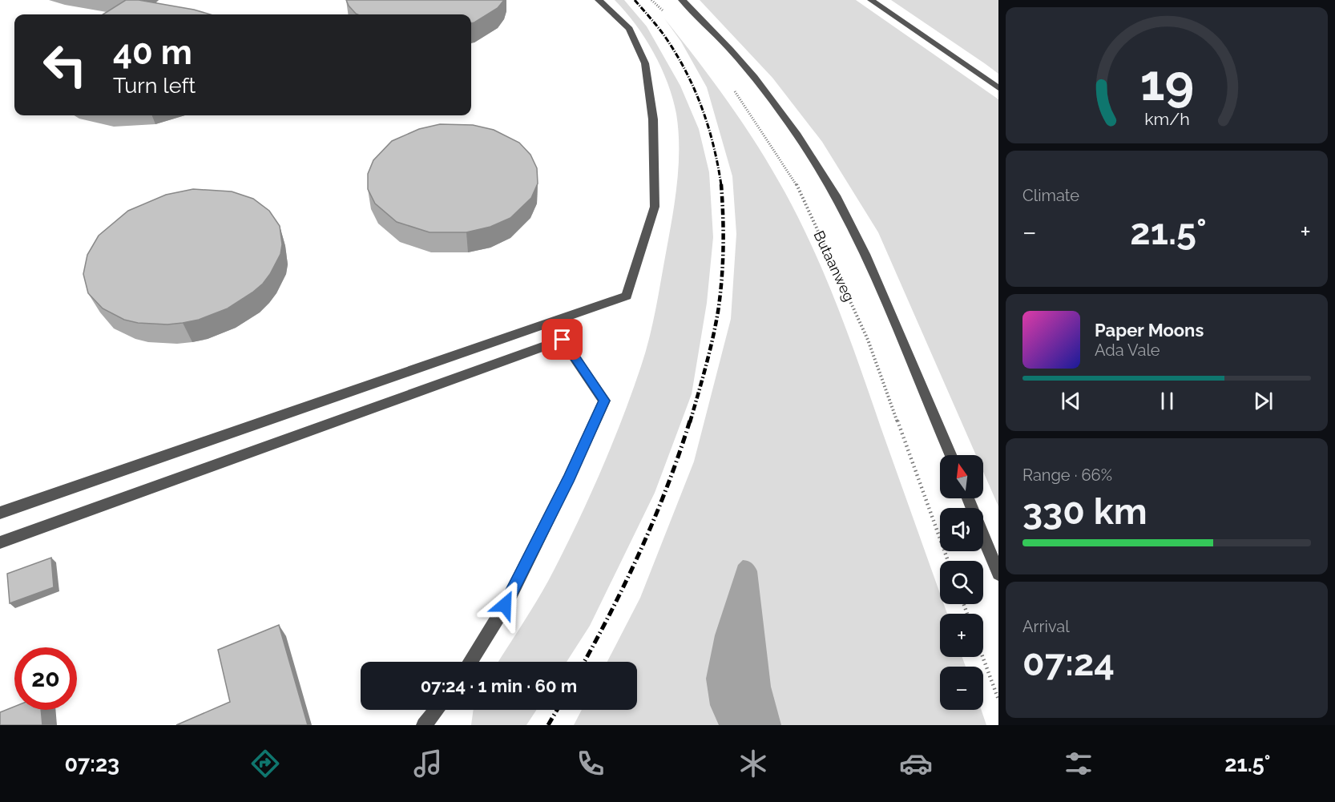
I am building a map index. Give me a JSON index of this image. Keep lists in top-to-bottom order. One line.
{"streets":{"path":["Butaanweg"]},"north":"top","page":{"turn":["40 m","Turn left"],"tile":["Climate",["Range · 66%","330 km"],["Arrival","07:24"]],"heat":["−","21.5°","+"],"song":["Paper Moons","Ada Vale"],"map_buttons":["+","−"],"limit":"20","trip":"07:24 · 1 min · 60 m","tabs":["07:23","21.5°"],"gauge":["19","km/h"]}}
